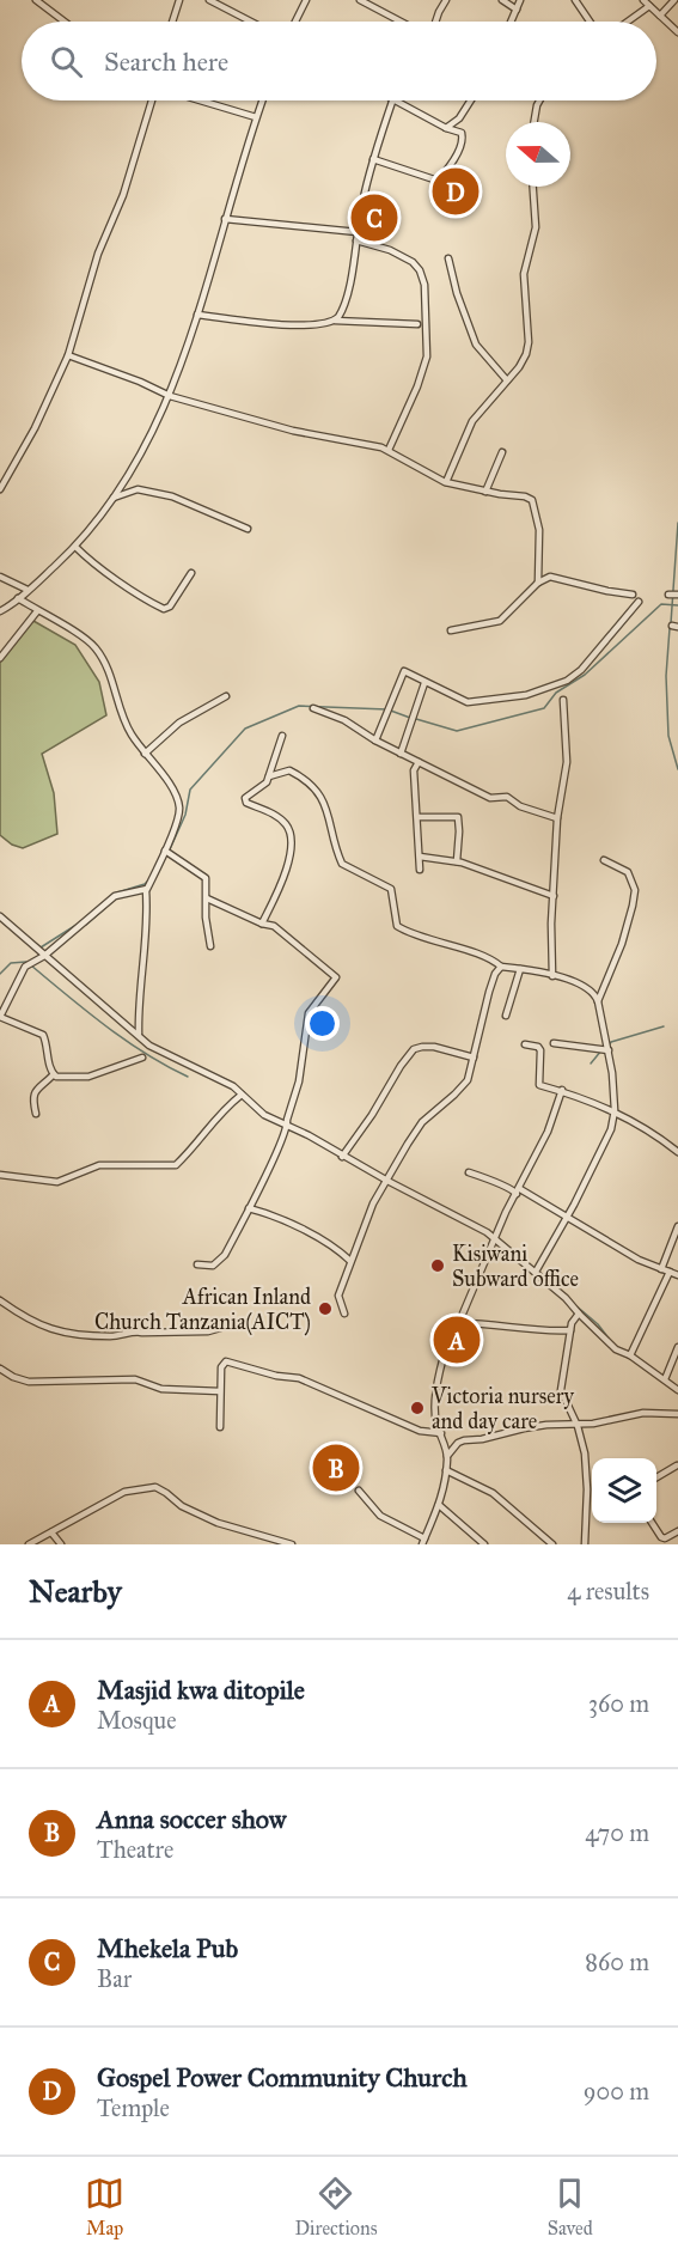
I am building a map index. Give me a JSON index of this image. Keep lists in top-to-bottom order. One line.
{"places":["Kisiwani Subward office","African Inland Church Tanzania(AICT)","Victoria nursery and day care"],"north":"left","page":{"search":"Search here","pins":["D","C","A","B"],"heading":["Nearby","4 results"],"list":[{"mark":"A","name":"Masjid kwa ditopile","note":"Mosque","value":"360 m"},{"mark":"B","name":"Anna soccer show","note":"Theatre","value":"470 m"},{"mark":"C","name":"Mhekela Pub","note":"Bar","value":"860 m"},{"mark":"D","name":"Gospel Power Community Church","note":"Temple","value":"900 m"}],"nav":["Map","Directions","Saved"]}}
